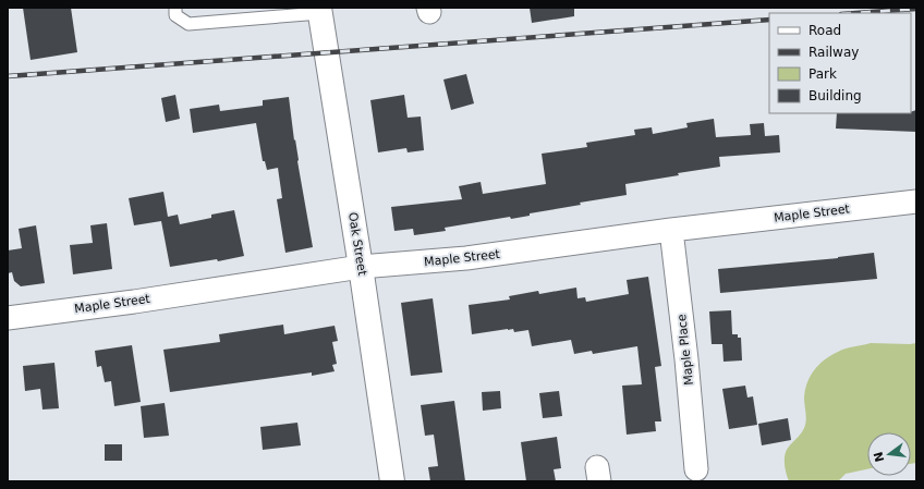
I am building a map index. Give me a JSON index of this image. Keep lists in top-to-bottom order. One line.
{"streets":{"street":["Maple Street","Oak Street","Maple Place"]},"crossings":[["Maple Street","Oak Street"],["Maple Street","Maple Place"]],"legend":["Road","Railway","Park","Building"],"north":"left"}
